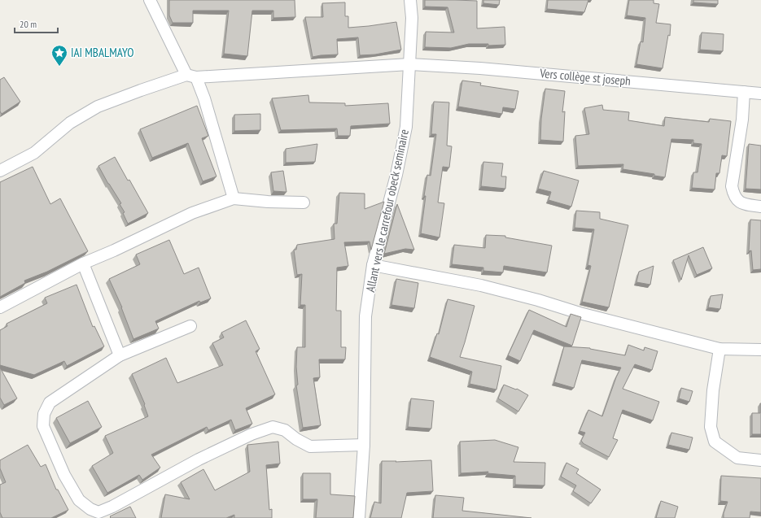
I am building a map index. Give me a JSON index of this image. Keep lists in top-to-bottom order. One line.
{"streets":{"street":["Vers collège st joseph","Allant vers le carrefour obeck seminaire"]},"crossings":[["Vers collège st joseph","Allant vers le carrefour obeck seminaire"]],"places":{"place":["IAI MBALMAYO"]},"scale_bar":"20 m"}
